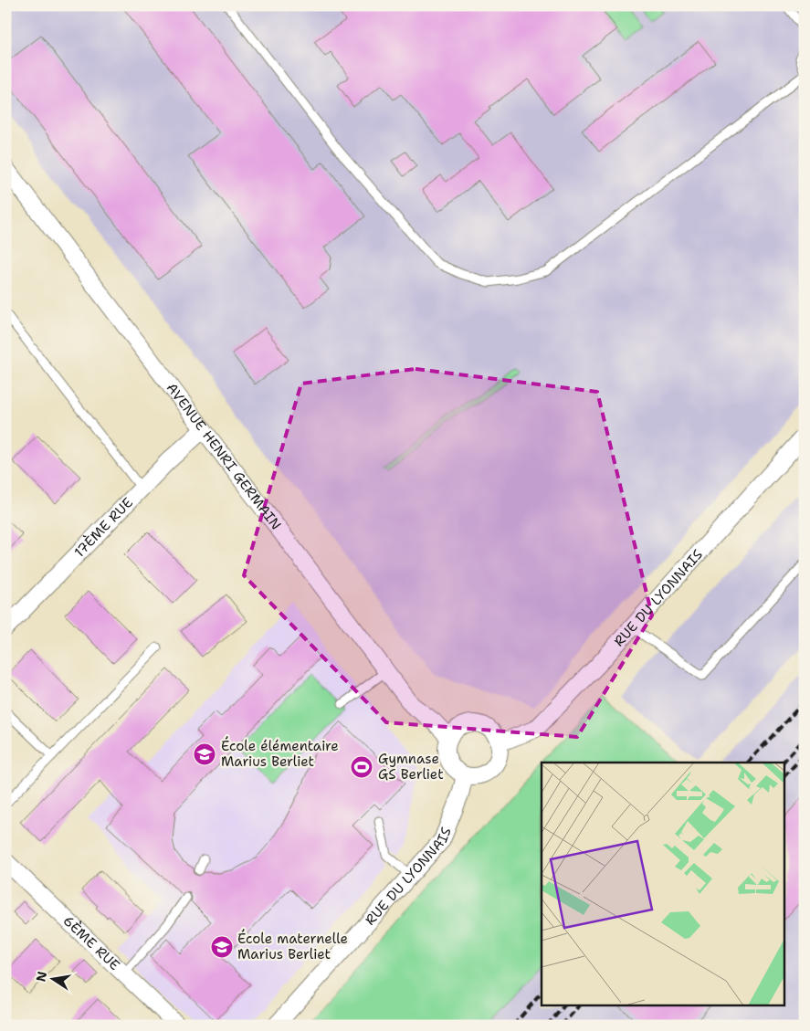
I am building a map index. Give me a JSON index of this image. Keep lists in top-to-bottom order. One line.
{"streets":{"street":["AVENUE HENRI GERMAIN","17ÈME RUE","RUE DU LYONNAIS","6ÈME RUE"]},"crossings":[["AVENUE HENRI GERMAIN","17ÈME RUE"],["AVENUE HENRI GERMAIN","RUE DU LYONNAIS"]],"places":{"school or university":["École élémentaire Marius Berliet","École maternelle Marius Berliet"],"sports":["Gymnase GS Berliet"]},"north":"left"}
